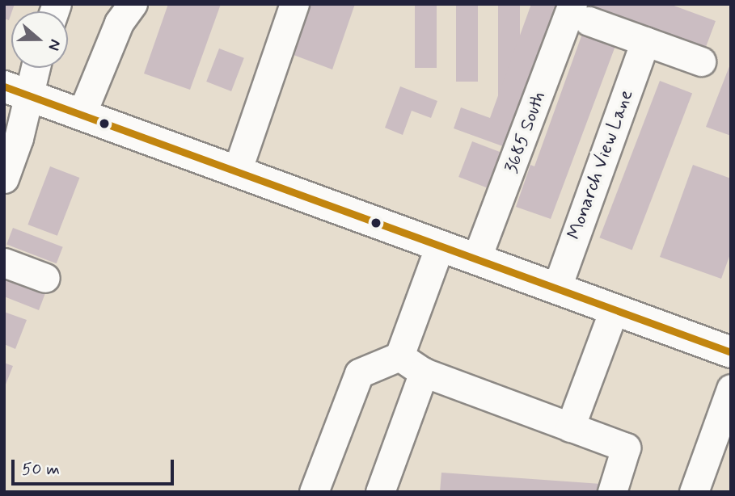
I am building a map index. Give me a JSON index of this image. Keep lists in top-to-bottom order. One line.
{"streets":{"street":["3685 South","Monarch View Lane"]},"scale_bar":"50 m","north":"right"}
